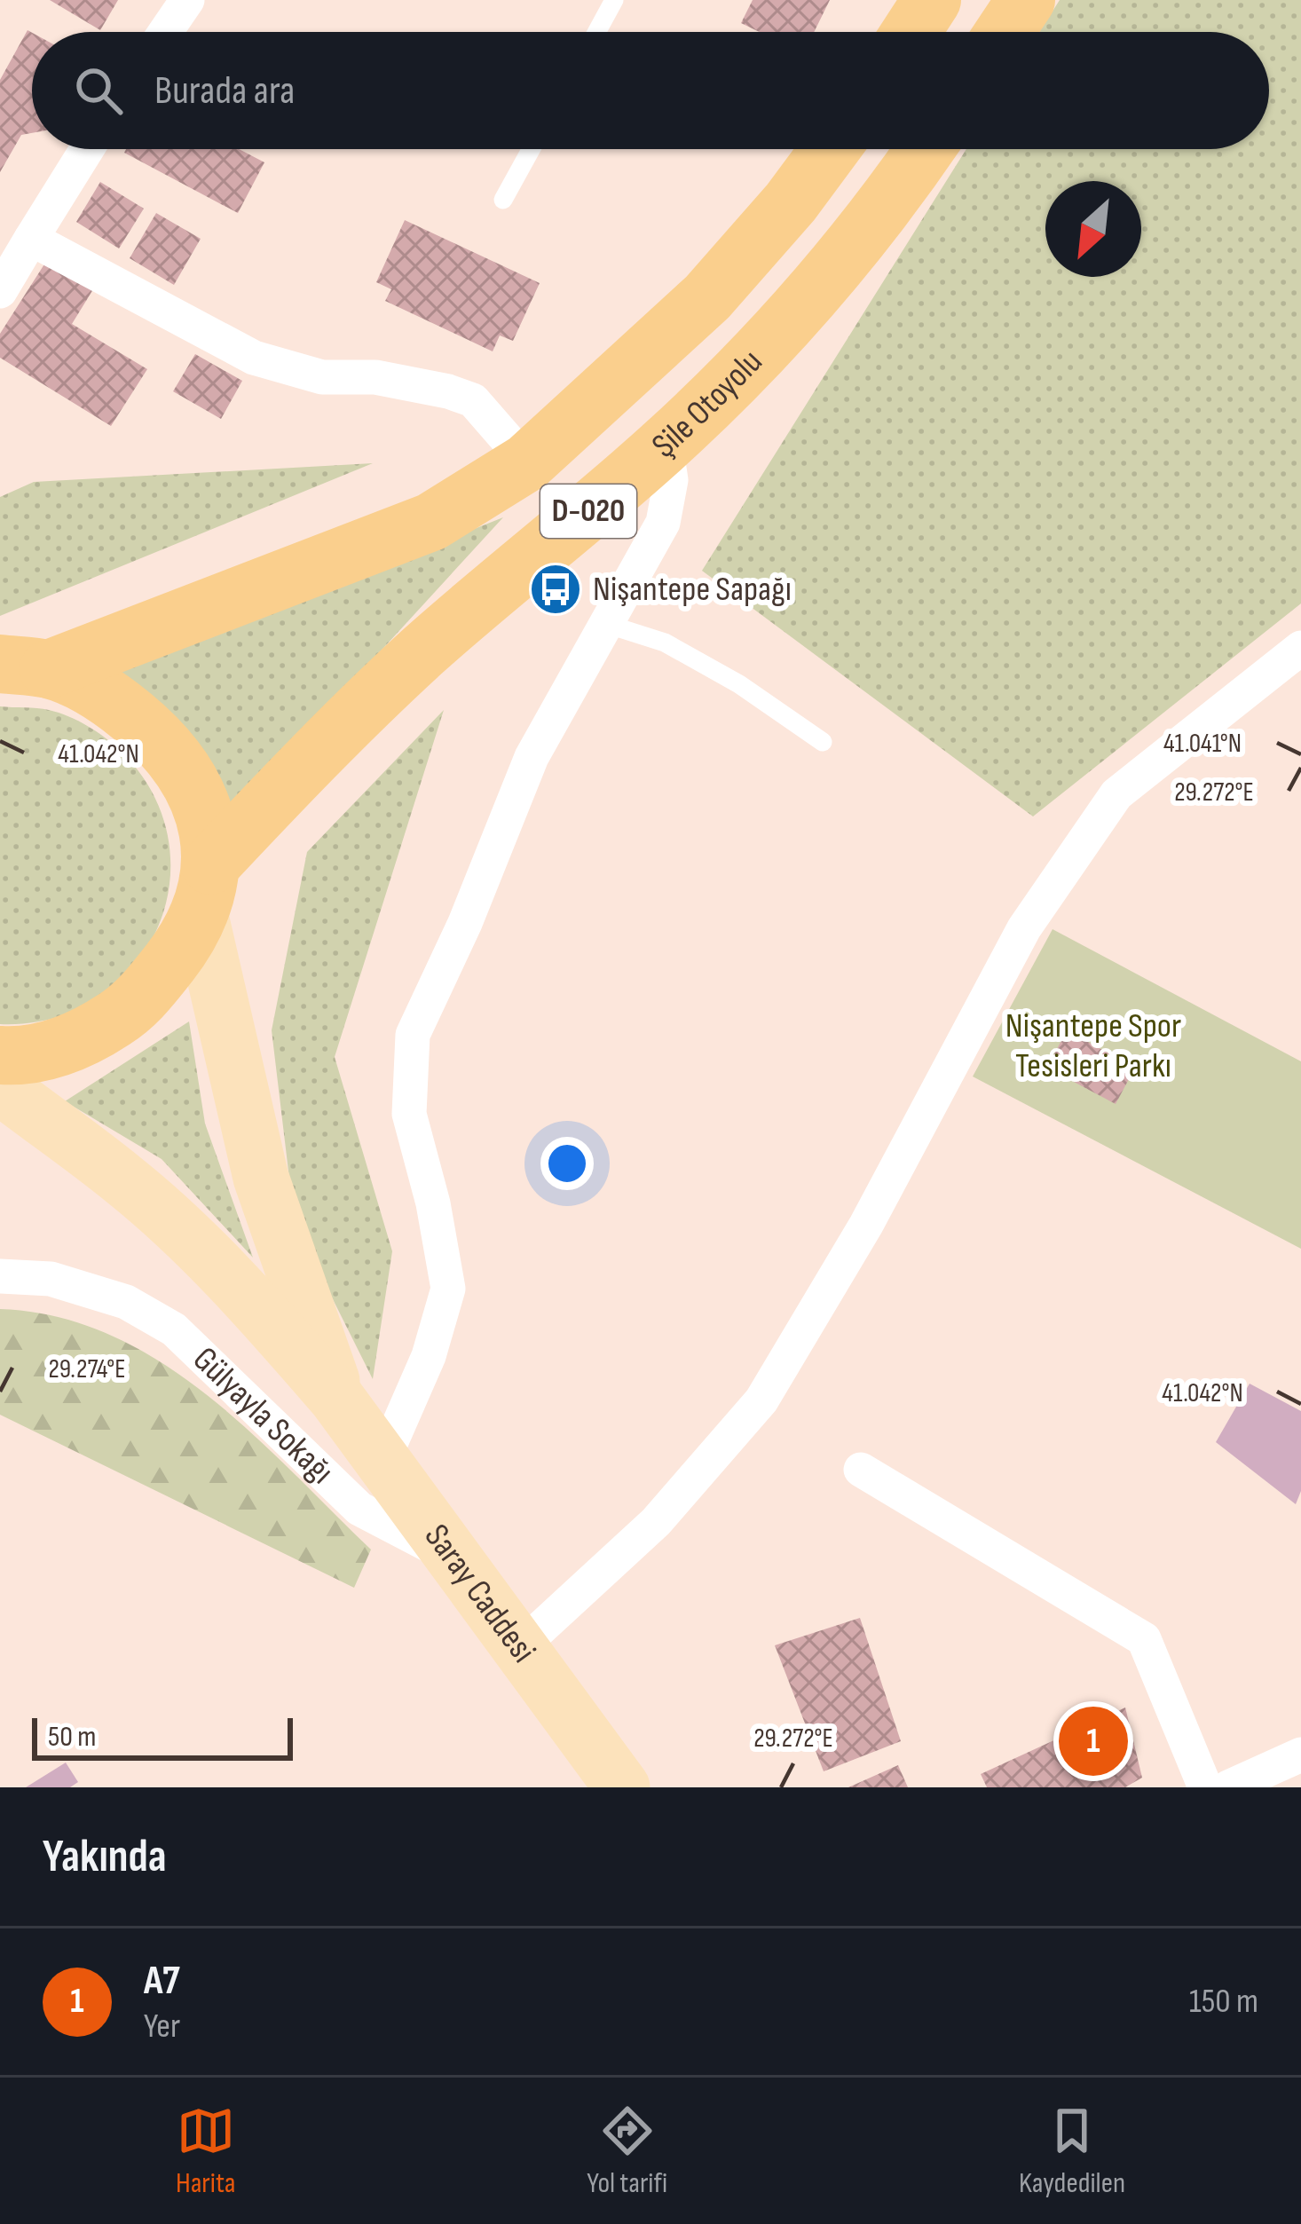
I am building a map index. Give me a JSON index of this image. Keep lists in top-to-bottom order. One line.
{"streets":{"highway":["Şile Otoyolu","D-020"],"main road":["Saray Caddesi"],"street":["Gülyayla Sokağı"]},"crossings":[["Gülyayla Sokağı","Saray Caddesi"]],"parks":["Nişantepe Spor Tesisleri Parkı"],"places":{"bus stop":["Nişantepe Sapağı"]},"scale_bar":"50 m","north":"bottom left","page":{"search":"Burada ara","pins":"1","scale":"50 m","heading":"Yakında","list":[{"mark":"1","name":"A7","note":"Yer","value":"150 m"}],"nav":["Harita","Yol tarifi","Kaydedilen"]},"coordinates":["41.041°N","41.042°N","29.272°E","29.274°E"]}
